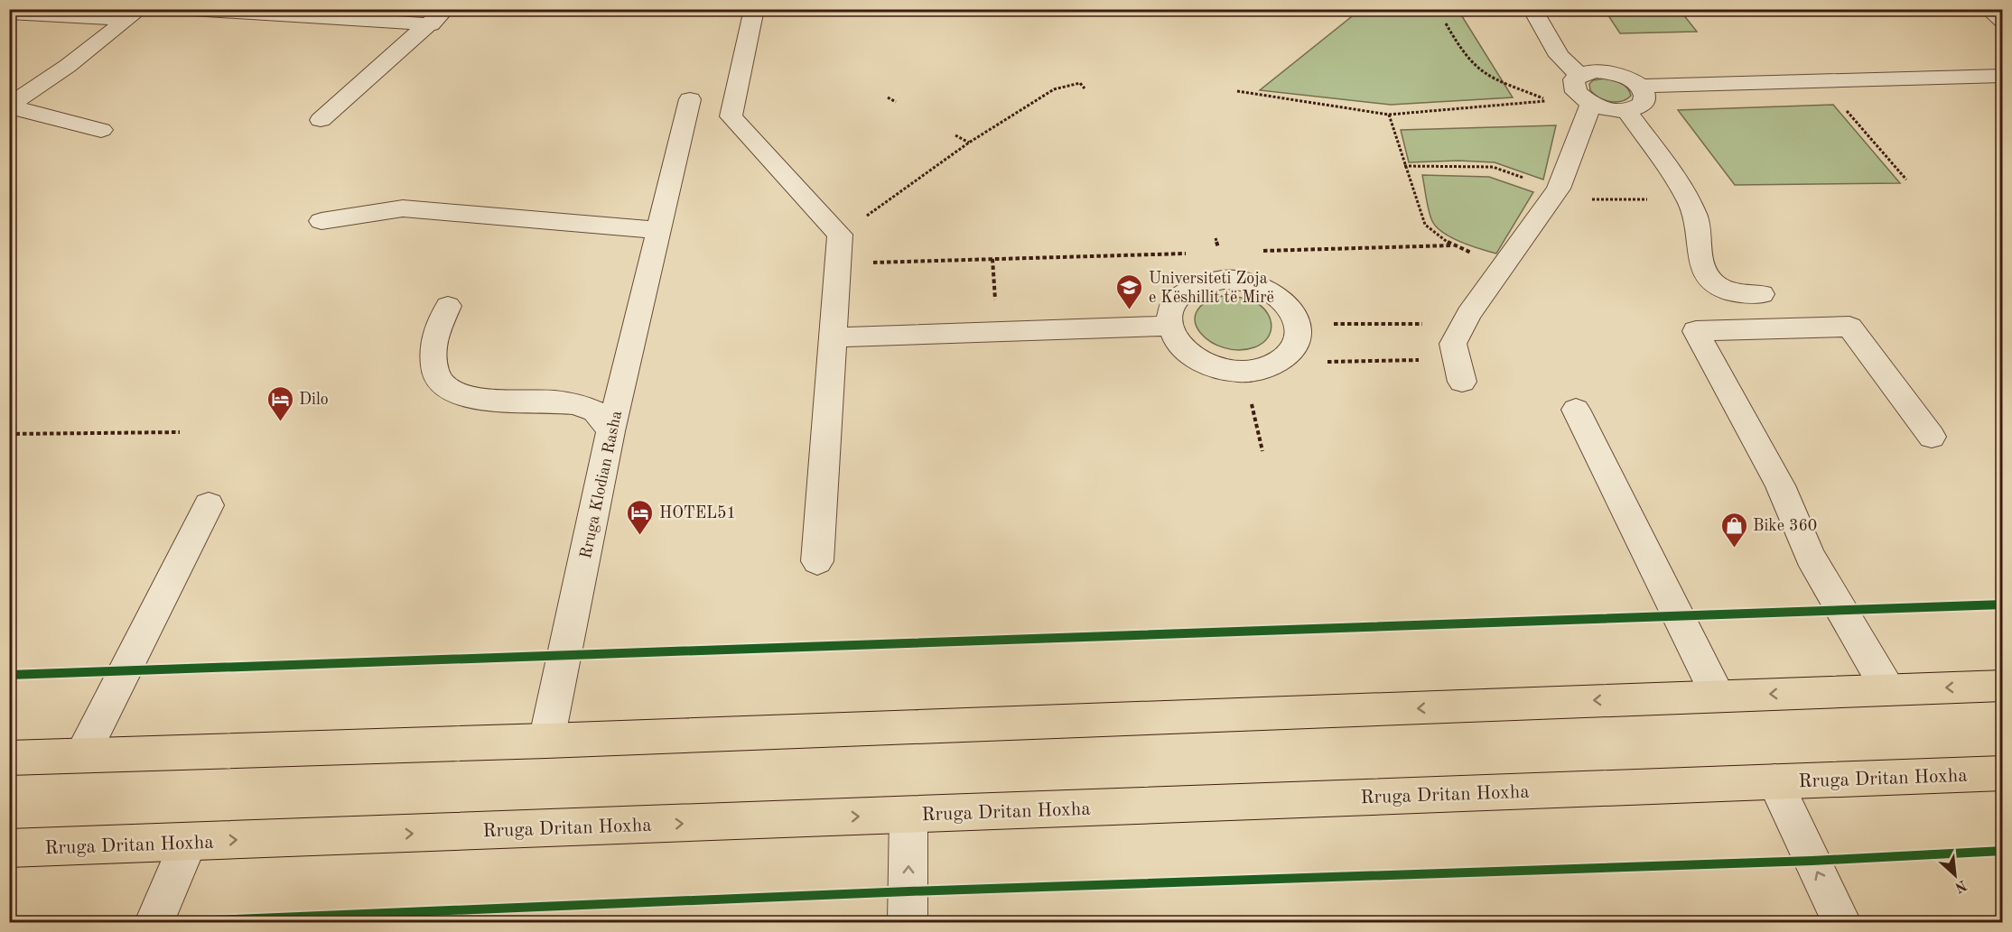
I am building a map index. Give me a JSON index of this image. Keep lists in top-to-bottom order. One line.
{"streets":{"main road":["Rruga Dritan Hoxha"],"street":["Rruga Klodian Rasha"]},"places":{"school or university":["Universiteti Zoja e Këshillit të Mirë"],"hotel":["Dilo","HOTEL51"],"shop":["Bike 360"]},"north":"bottom right"}
